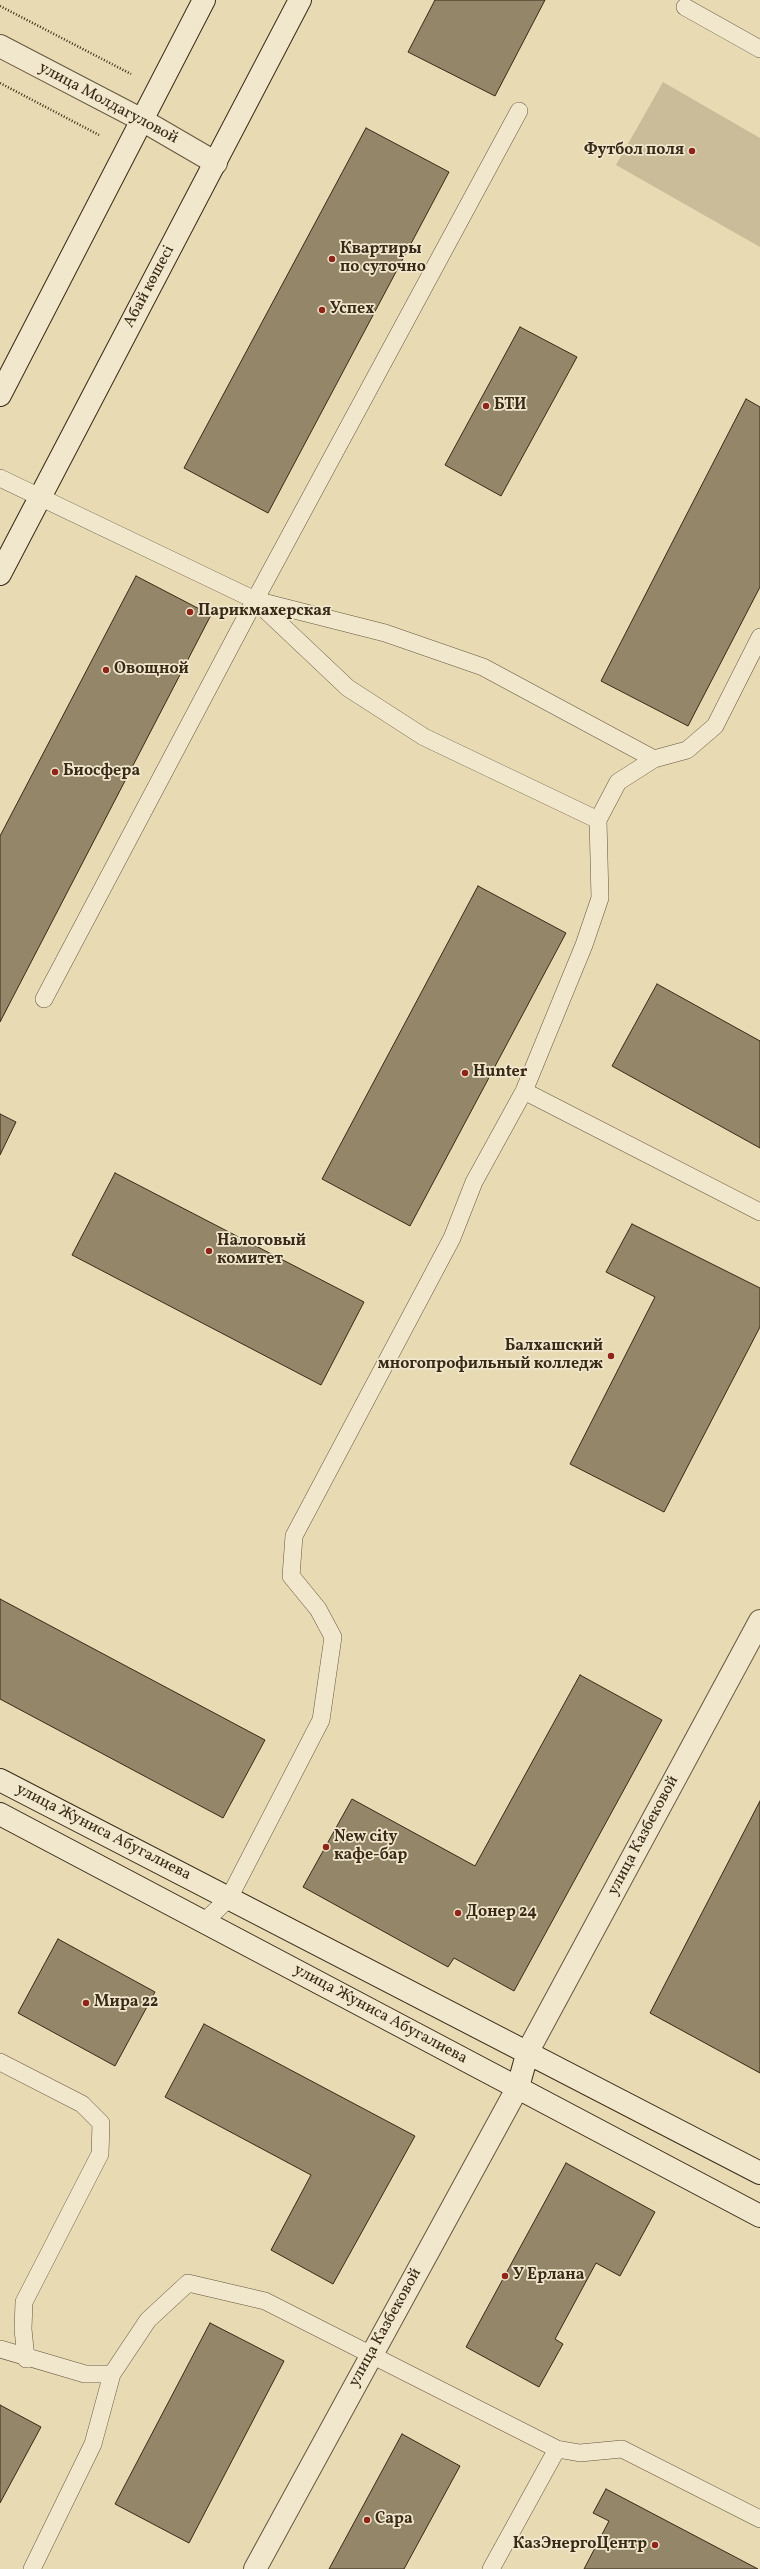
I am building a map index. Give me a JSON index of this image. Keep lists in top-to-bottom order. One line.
{"streets":{"main road":["улица Молдагуловой","Абай көшесі","улица Жуниса Абугалиева","улица Казбековой"]},"crossings":[["улица Молдагуловой","Абай көшесі"],["улица Жуниса Абугалиева","улица Казбековой"]],"places":["Футбол поля","Квартиры по суточно","Успех","БТИ","Парикмахерская","Овощной","Биосфера","Hunter","Налоговый комитет","Балхашский многопрофильный колледж","New city кафе-бар","Донер 24","Мира 22","У Ерлана","Сара","КазЭнергоЦентр"]}
